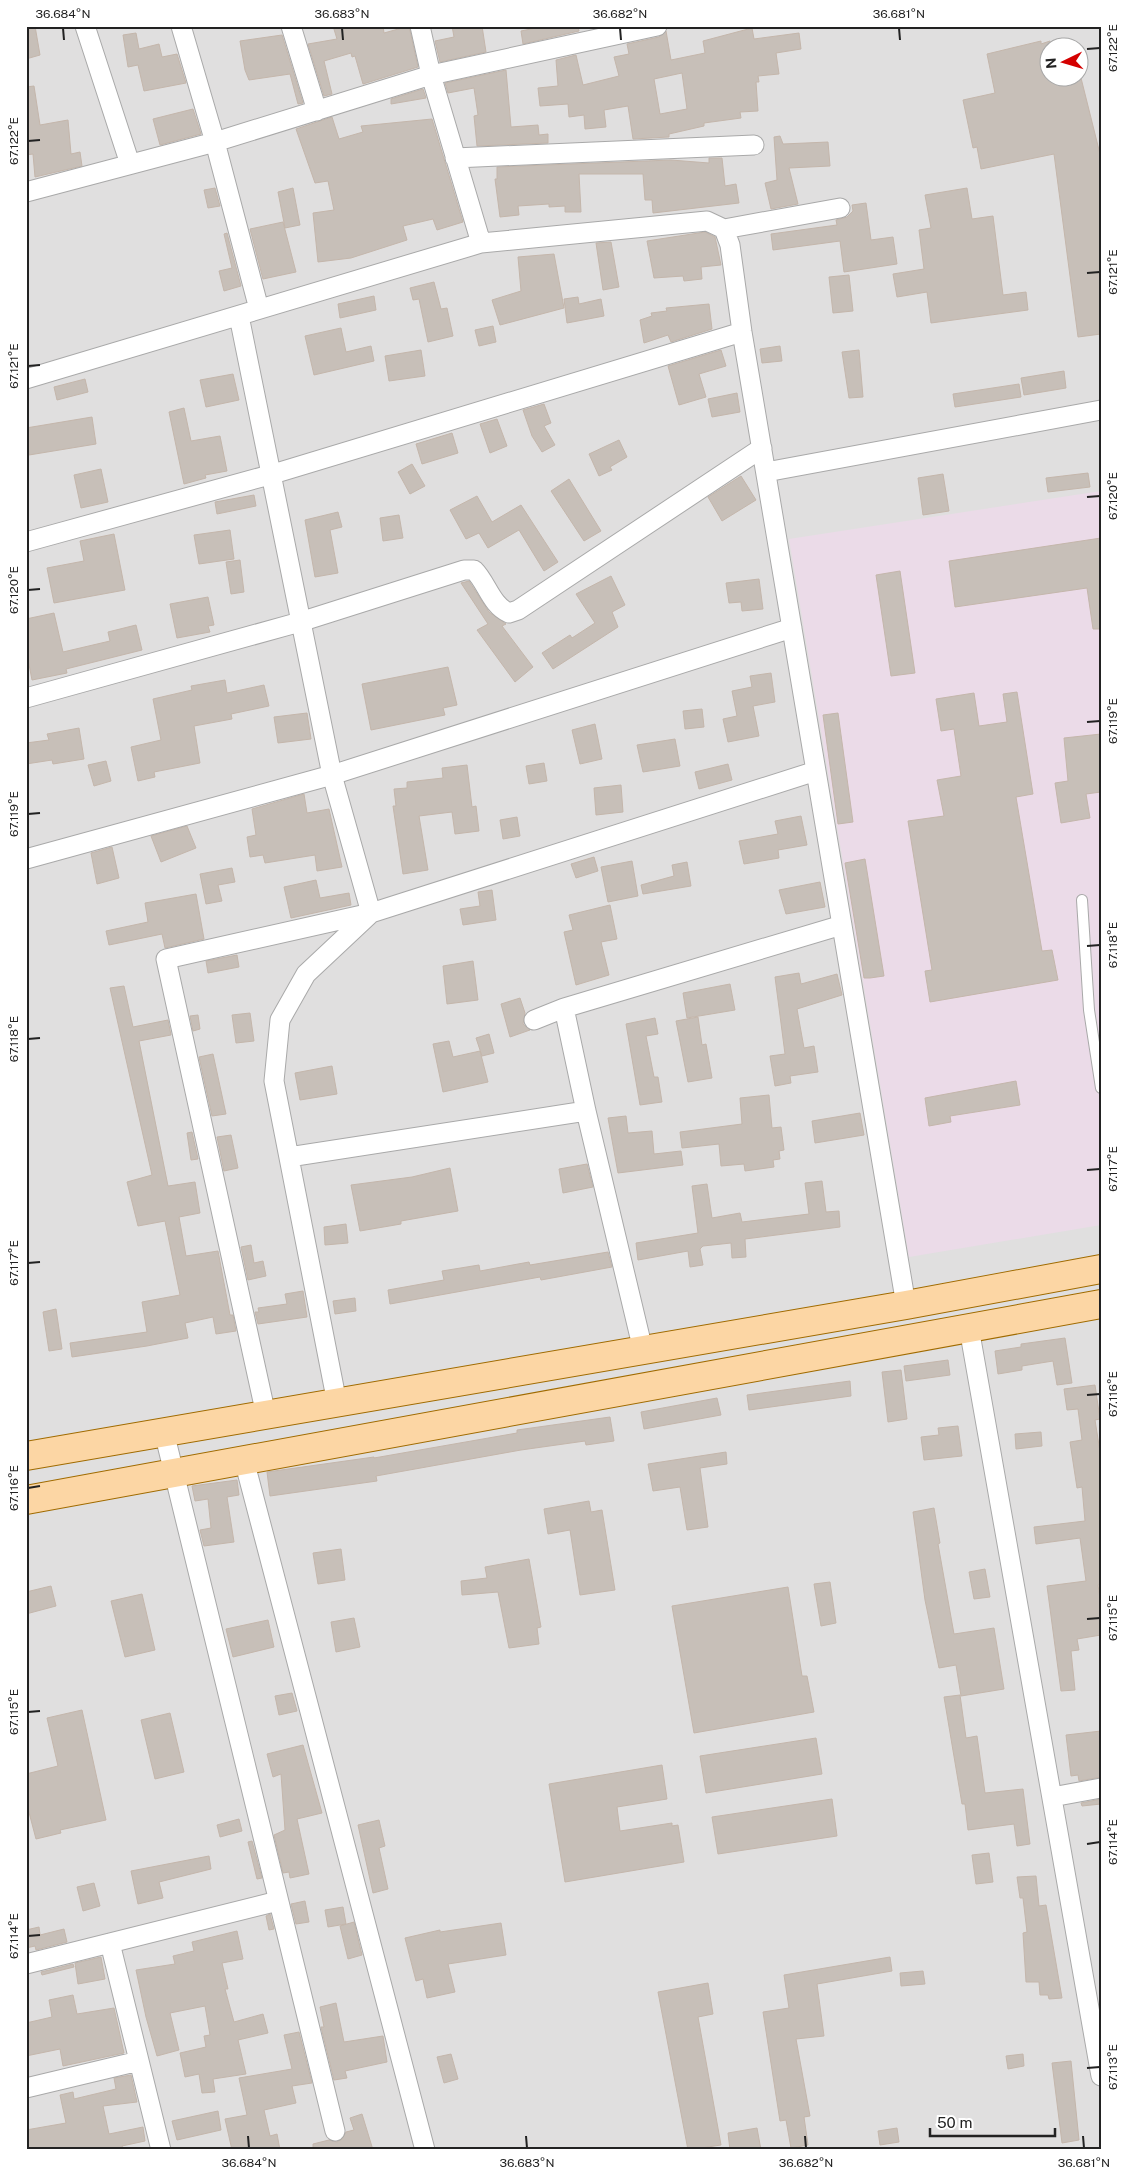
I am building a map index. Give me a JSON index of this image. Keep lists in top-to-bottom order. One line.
{"scale_bar":"50 m","north":"left","coordinates":["36.684°N","36.683°N","36.682°N","36.681°N","67.122°E","67.121°E","67.120°E","67.119°E","67.118°E","67.117°E","67.116°E","67.115°E","67.114°E","67.113°E"]}
